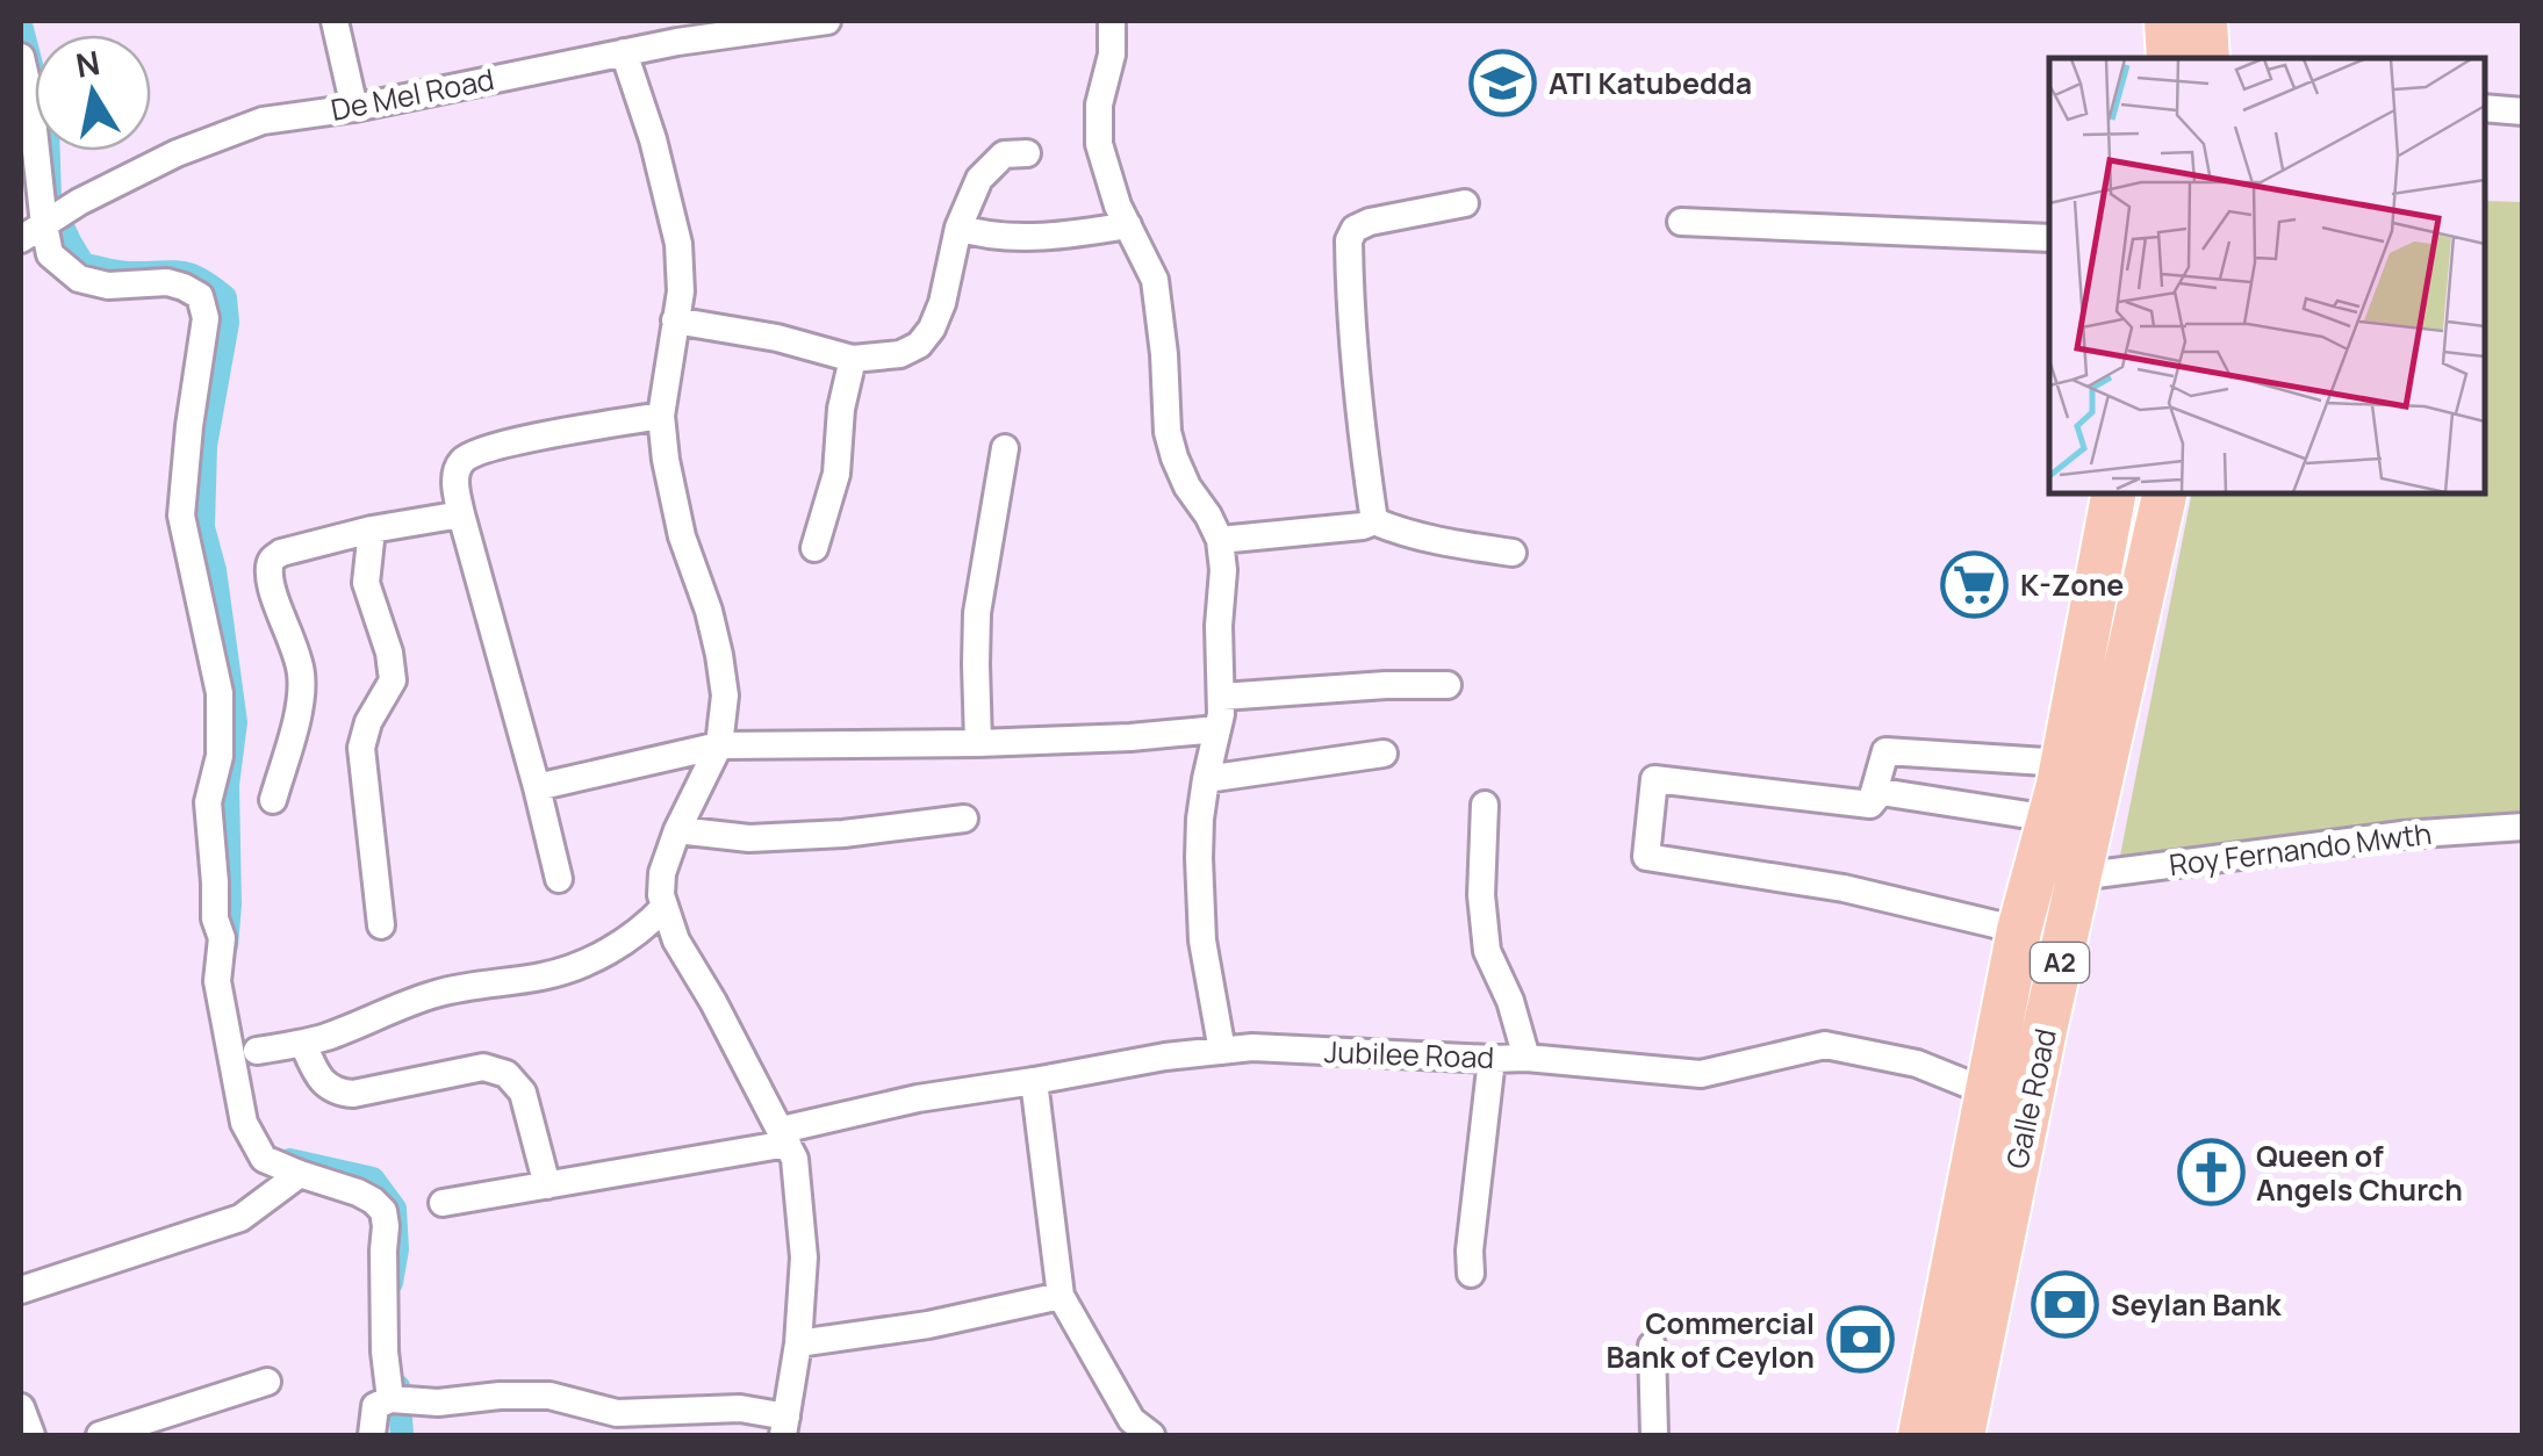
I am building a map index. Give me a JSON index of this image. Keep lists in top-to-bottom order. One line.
{"streets":{"highway":["A2","Galle Road"],"street":["De Mel Road","Roy Fernando Mwth","Jubilee Road"]},"crossings":[["Roy Fernando Mwth","Galle Road"],["Jubilee Road","Galle Road"]],"places":{"school or university":["ATI Katubedda"],"supermarket":["K-Zone"],"church":["Queen of Angels Church"],"bank":["Seylan Bank","Commercial Bank of Ceylon"]},"north":"top"}
